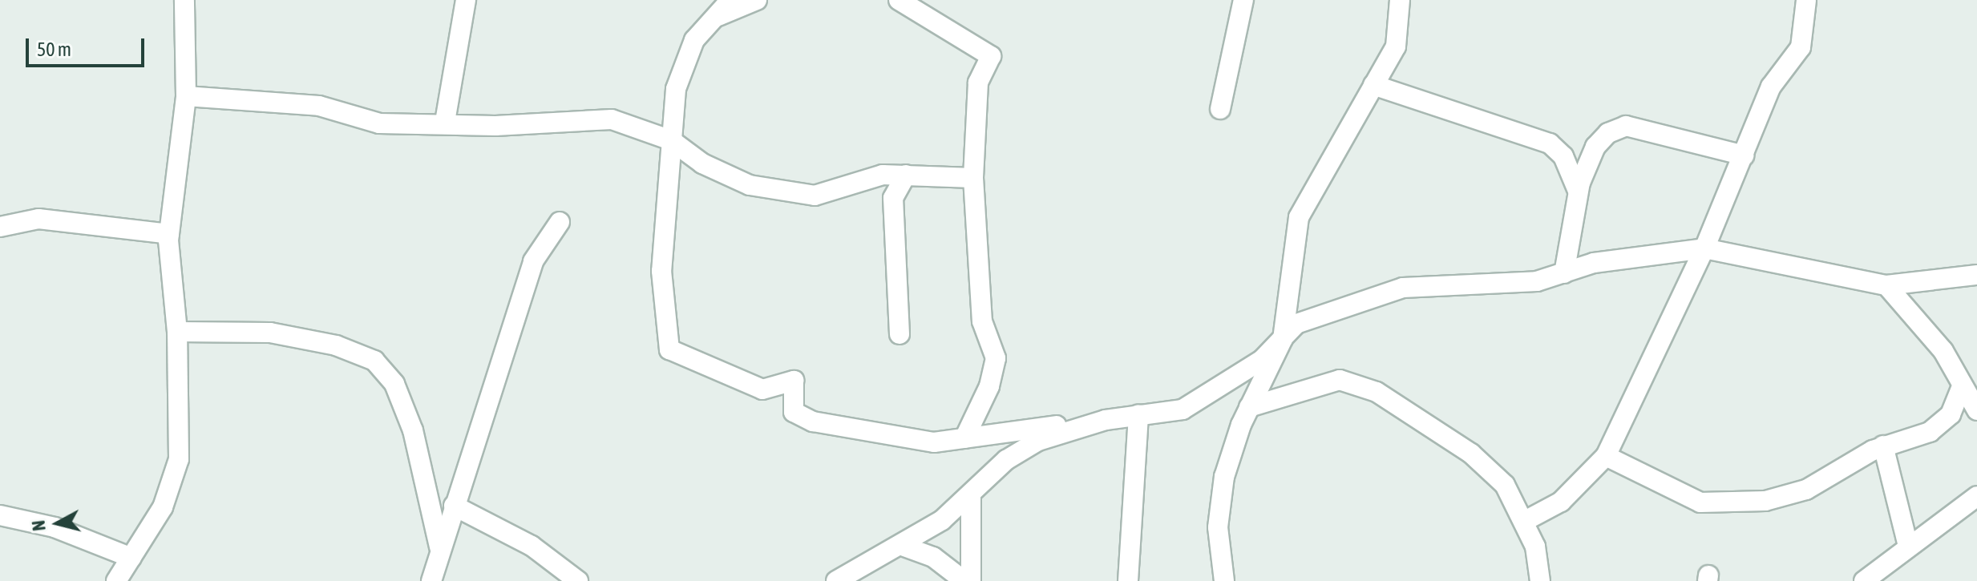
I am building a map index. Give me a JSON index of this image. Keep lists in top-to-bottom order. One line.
{"scale_bar":"50 m","north":"left"}
